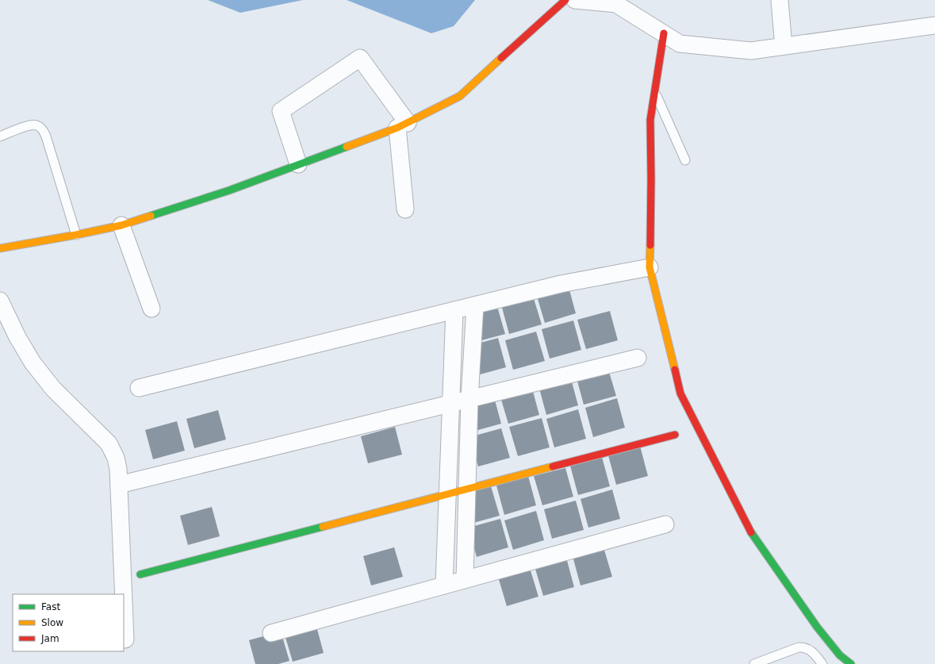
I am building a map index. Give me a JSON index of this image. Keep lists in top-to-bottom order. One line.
{"legend":["Fast","Slow","Jam"]}
